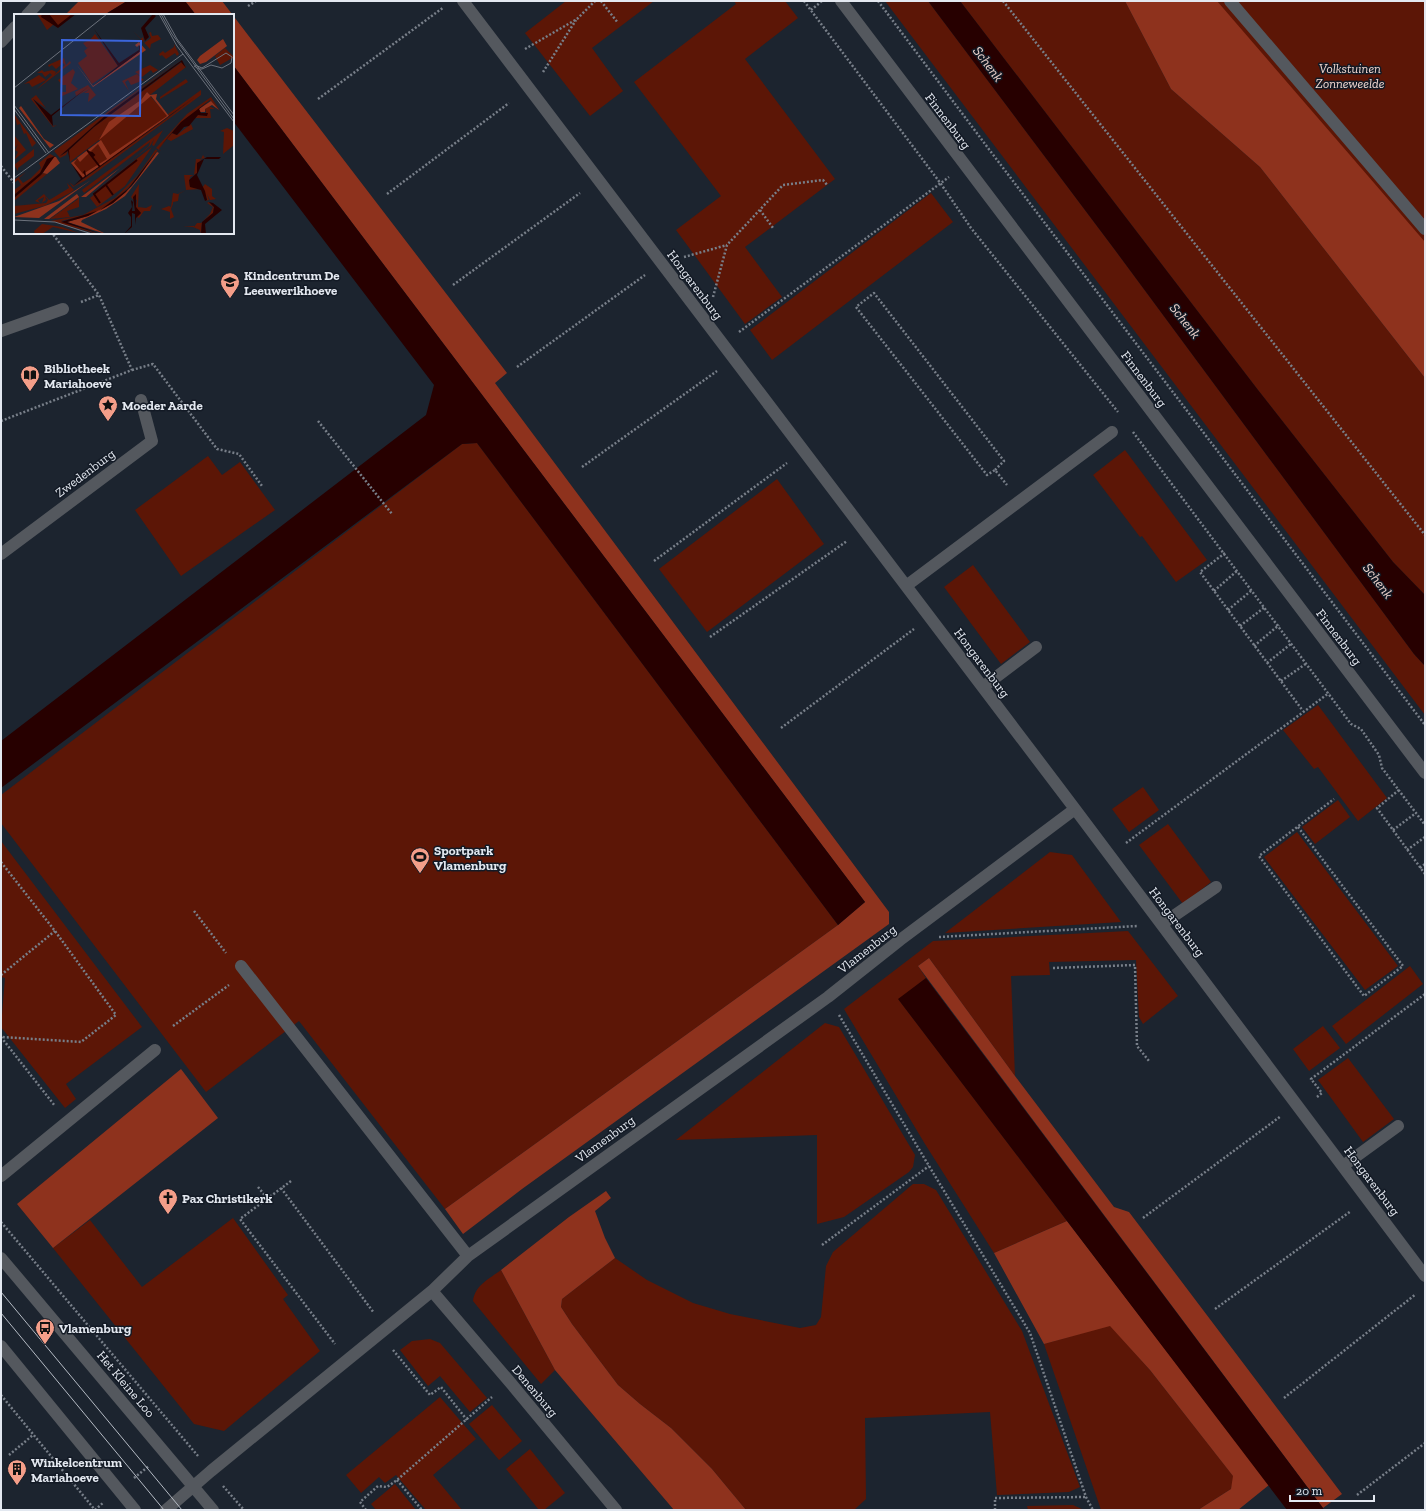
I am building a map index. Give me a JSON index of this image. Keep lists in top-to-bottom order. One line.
{"streets":{"street":["Finnenburg","Hongarenburg","Zwedenburg","Vlamenburg","Het Kleine Loo","Denenburg"]},"crossings":[["Hongarenburg","Vlamenburg"],["Vlamenburg","Het Kleine Loo"],["Vlamenburg","Denenburg"]],"water":["Schenk"],"parks":["Volkstuinen Zonneweelde"],"places":{"school or university":["Kindcentrum De Leeuwerikhoeve"],"library":["Bibliotheek Mariahoeve"],"place":["Moeder Aarde"],"sports":["Sportpark Vlamenburg"],"church":["Pax Christikerk"],"bus stop":["Vlamenburg"],"building":["Winkelcentrum Mariahoeve"]},"scale_bar":"20 m"}
